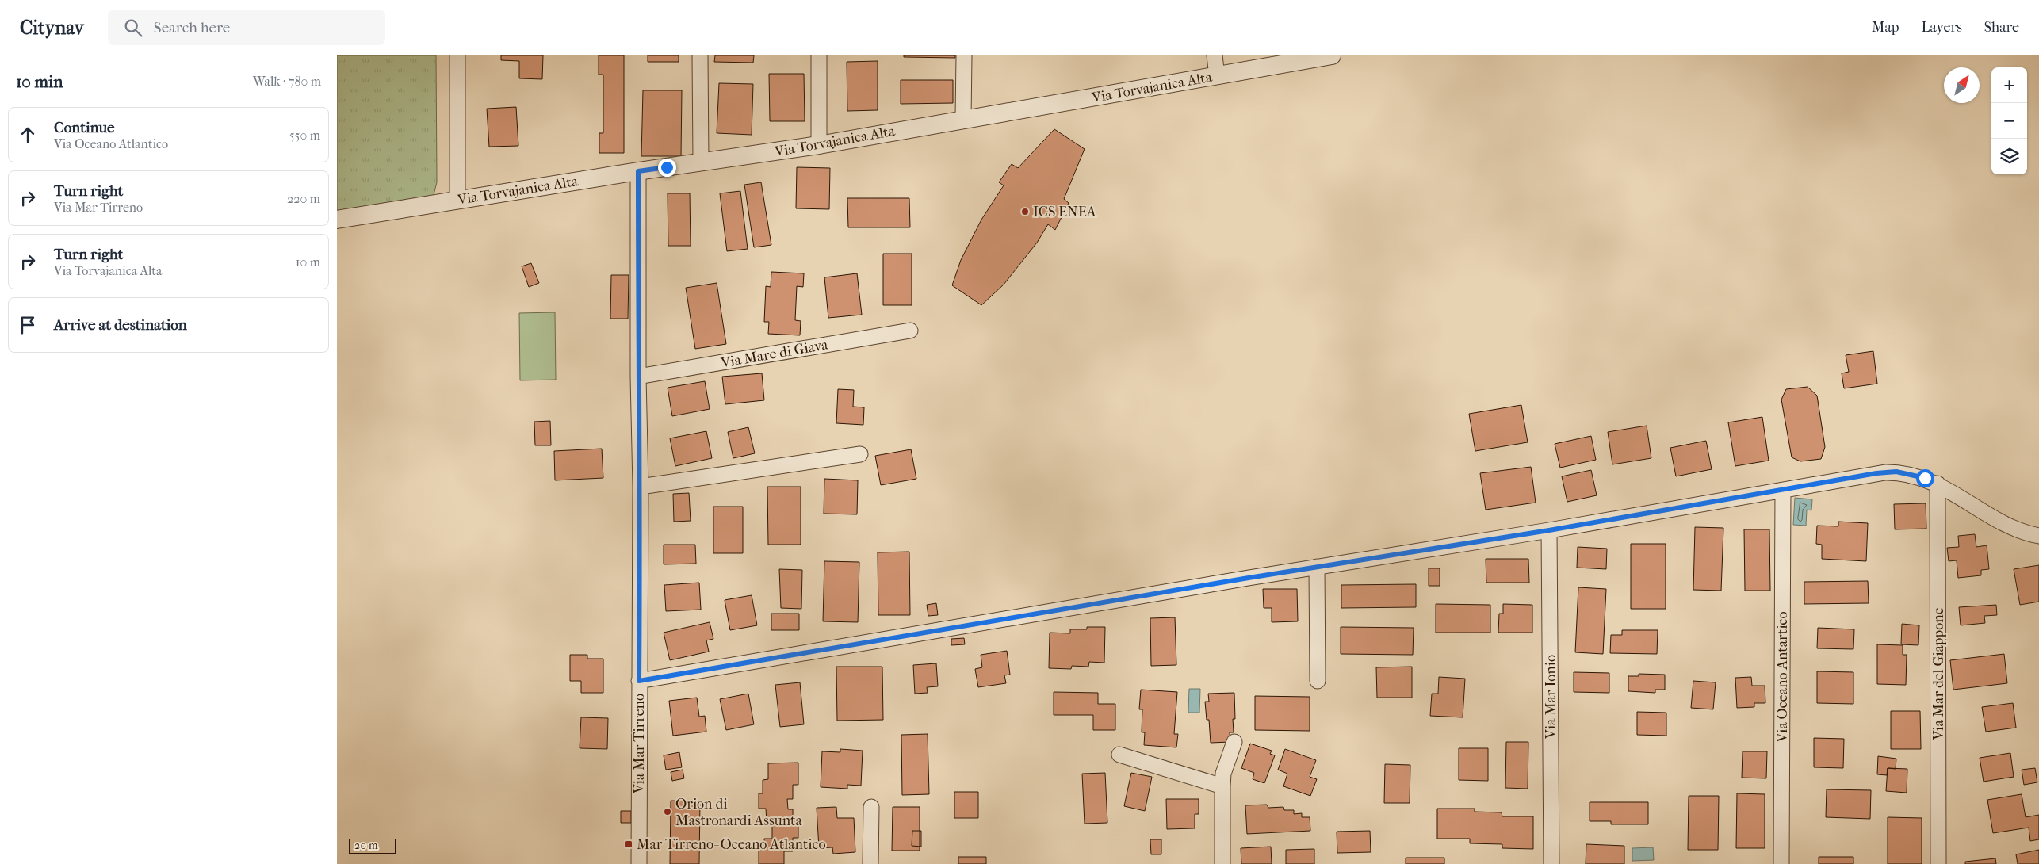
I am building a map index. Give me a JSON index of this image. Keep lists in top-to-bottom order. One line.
{"streets":{"street":["Via Torvajanica Alta","Via Mare di Giava","Via Mar del Giappone","Via Oceano Antartico","Via Mar Ionio","Via Mar Tirreno"]},"crossings":[["Via Torvajanica Alta","Via Mar Tirreno"],["Via Mare di Giava","Via Mar Tirreno"]],"places":{"other":["ICS ENEA","Orion di Mastronardi Assunta"],"transit":["Mar Tirreno- Oceano Atlantico"]},"scale_bar":"20 m","north":"top right","page":{"header":"Citynav","search":"Search here","nav":["Map","Layers","Share"],"heading":["10 min","Walk · 780 m"],"map_buttons":["+","−"],"list":[["Continue","Via Oceano Atlantico","550 m"],["Turn right","Via Mar Tirreno","220 m"],["Turn right","Via Torvajanica Alta","10 m"],"Arrive at destination"],"scale":"20 m"}}
